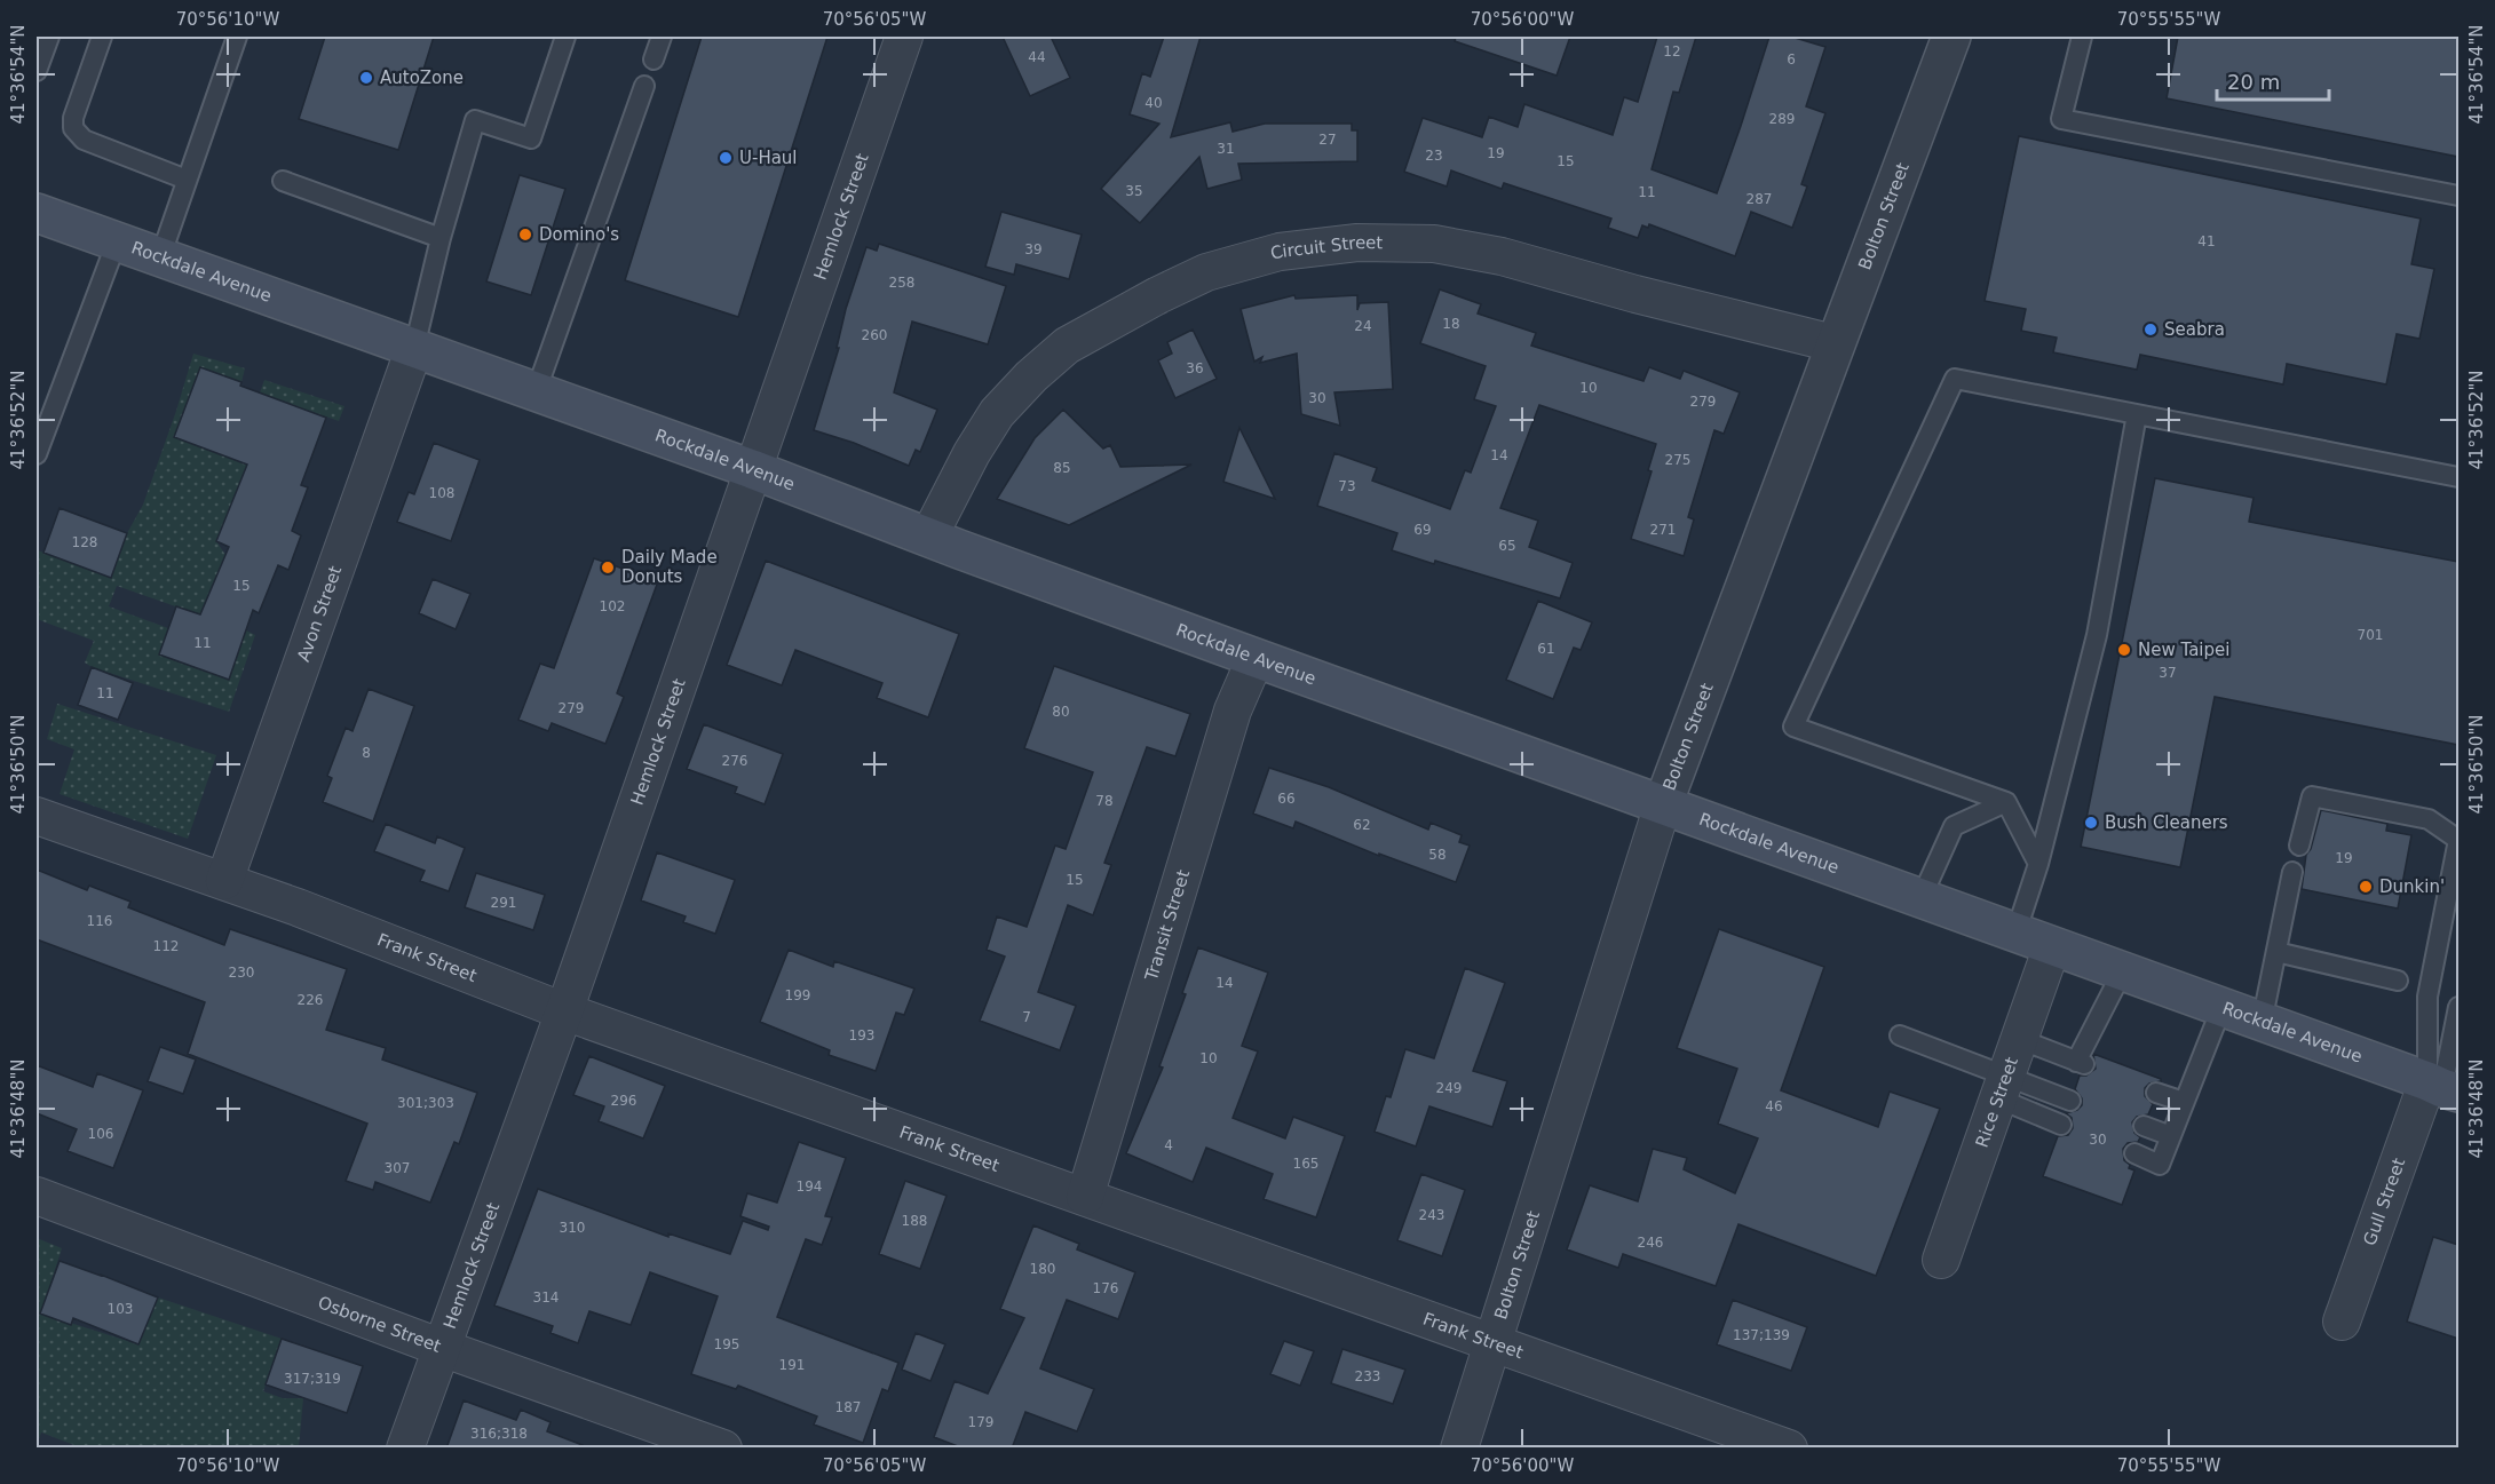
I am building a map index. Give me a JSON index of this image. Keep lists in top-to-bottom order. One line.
{"streets":{"main road":["Rockdale Avenue"],"street":["Bolton Street","Hemlock Street","Circuit Street","Avon Street","Transit Street","Frank Street","Rice Street","Gull Street","Osborne Street"]},"crossings":[["Bolton Street","Circuit Street"],["Bolton Street","Rockdale Avenue"],["Bolton Street","Frank Street"],["Hemlock Street","Rockdale Avenue"],["Hemlock Street","Frank Street"],["Hemlock Street","Osborne Street"],["Circuit Street","Rockdale Avenue"],["Rockdale Avenue","Avon Street"],["Rockdale Avenue","Transit Street"],["Rockdale Avenue","Rice Street"],["Rockdale Avenue","Gull Street"],["Avon Street","Frank Street"],["Transit Street","Frank Street"]],"places":["AutoZone","U-Haul","Domino's","Seabra","Daily Made Donuts","New Taipei","Bush Cleaners","Dunkin'"],"house_numbers":["12","44","6","40","289","27","31","19","23","15","35","11","287","41","39","258","18","24","260","36","10","30","279","14","275","85","73","108","69","271","128","65","15","102","701","11","61","37","11","279","80","8","276","66","78","62","58","19","15","291","116","112","230","14","199","226","7","193","10","249","296","301;303","46","106","30","4","165","307","194","243","188","310","246","180","176","314","103","137;139","195","191","233","317;319","187","179","316;318"],"scale_bar":"20 m","coordinates":["70°56'10\"W","70°56'05\"W","70°56'00\"W","70°55'55\"W","41°36'54\"N","41°36'52\"N","41°36'50\"N","41°36'48\"N"]}
